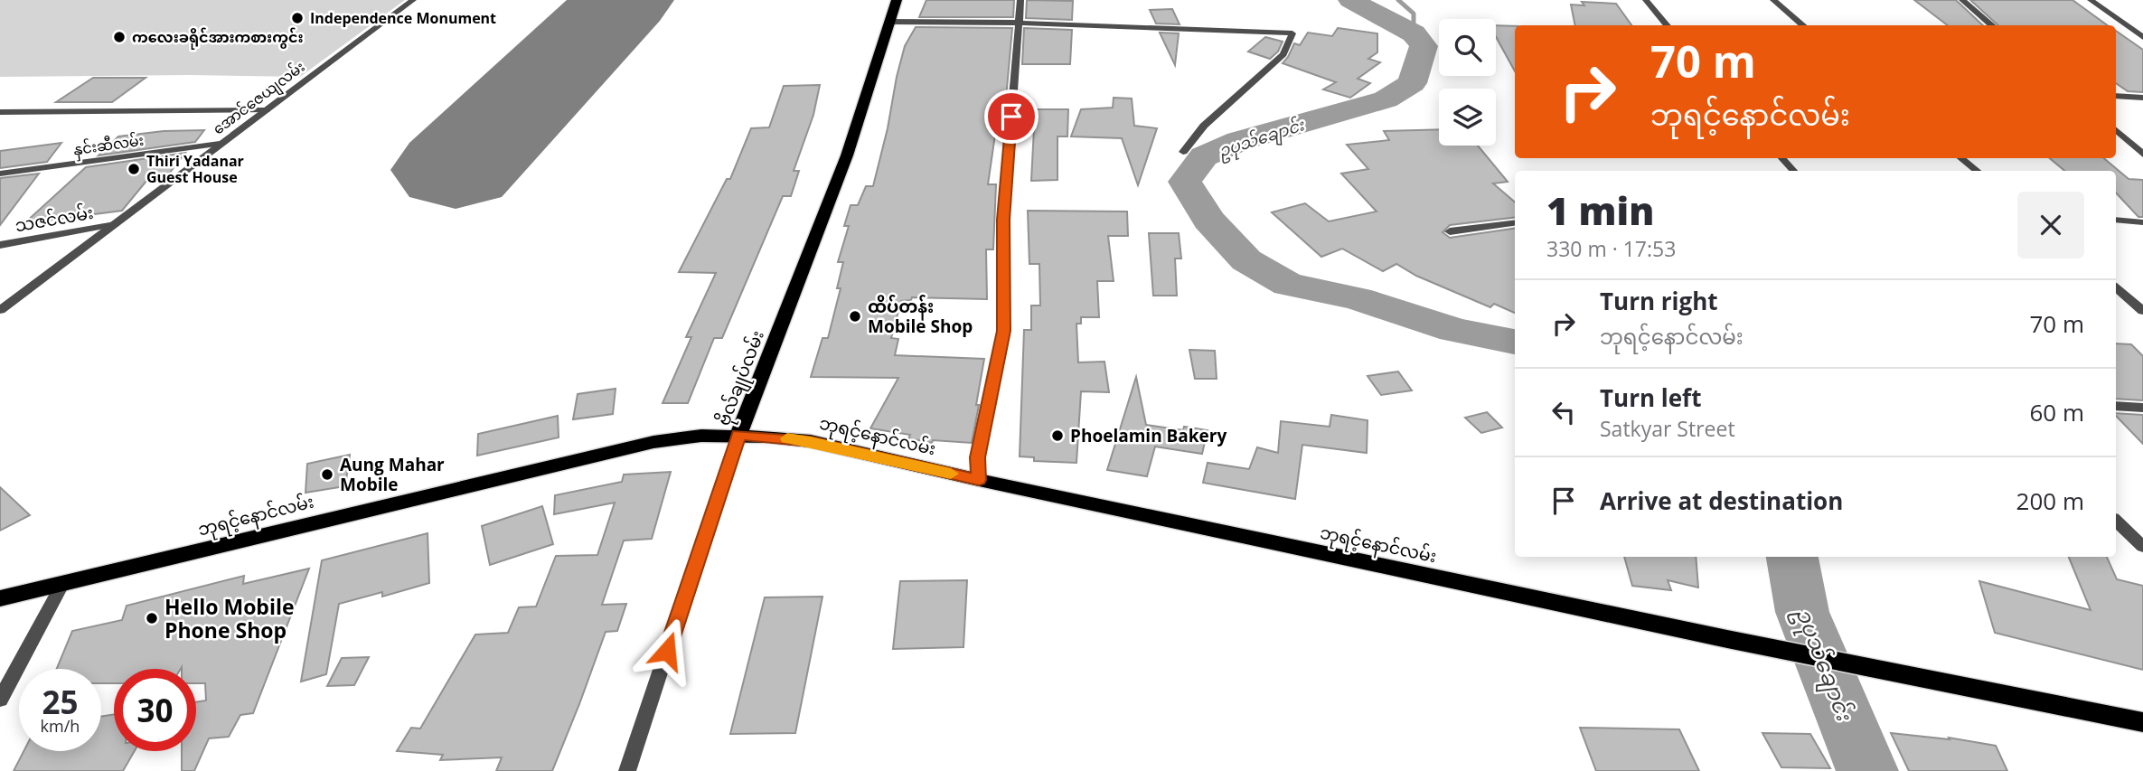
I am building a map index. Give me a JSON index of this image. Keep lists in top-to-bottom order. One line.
{"streets":{"highway":["ဗိုလ်ချုပ်လမ်း","ဘုရင့်နောင်လမ်း"],"street":["အောင်ဇေယျလမ်း","နှင်းဆီလမ်း","သဇင်လမ်း"]},"crossings":[["အောင်ဇေယျလမ်း","နှင်းဆီလမ်း"],["အောင်ဇေယျလမ်း","သဇင်လမ်း"],["ဗိုလ်ချုပ်လမ်း","ဘုရင့်နောင်လမ်း"]],"water":["ဥပုသ်ချောင်း"],"places":["Independence Monument","ကလေးခရိုင်အားကစားကွင်း","Thiri Yadanar Guest House","ထိပ်တန်း Mobile Shop","Phoelamin Bakery","Aung Mahar Mobile","Hello Mobile Phone Shop"],"page":{"turn":["70 m","ဘုရင့်နောင်လမ်း"],"heading":["1 min","330 m · 17:53"],"list":[{"name":"Turn right","note":"ဘုရင့်နောင်လမ်း","value":"70 m"},{"name":"Turn left","note":"Satkyar Street","value":"60 m"},{"name":"Arrive at destination","value":"200 m"}],"speed":"25 km/h","limit":"30"}}
